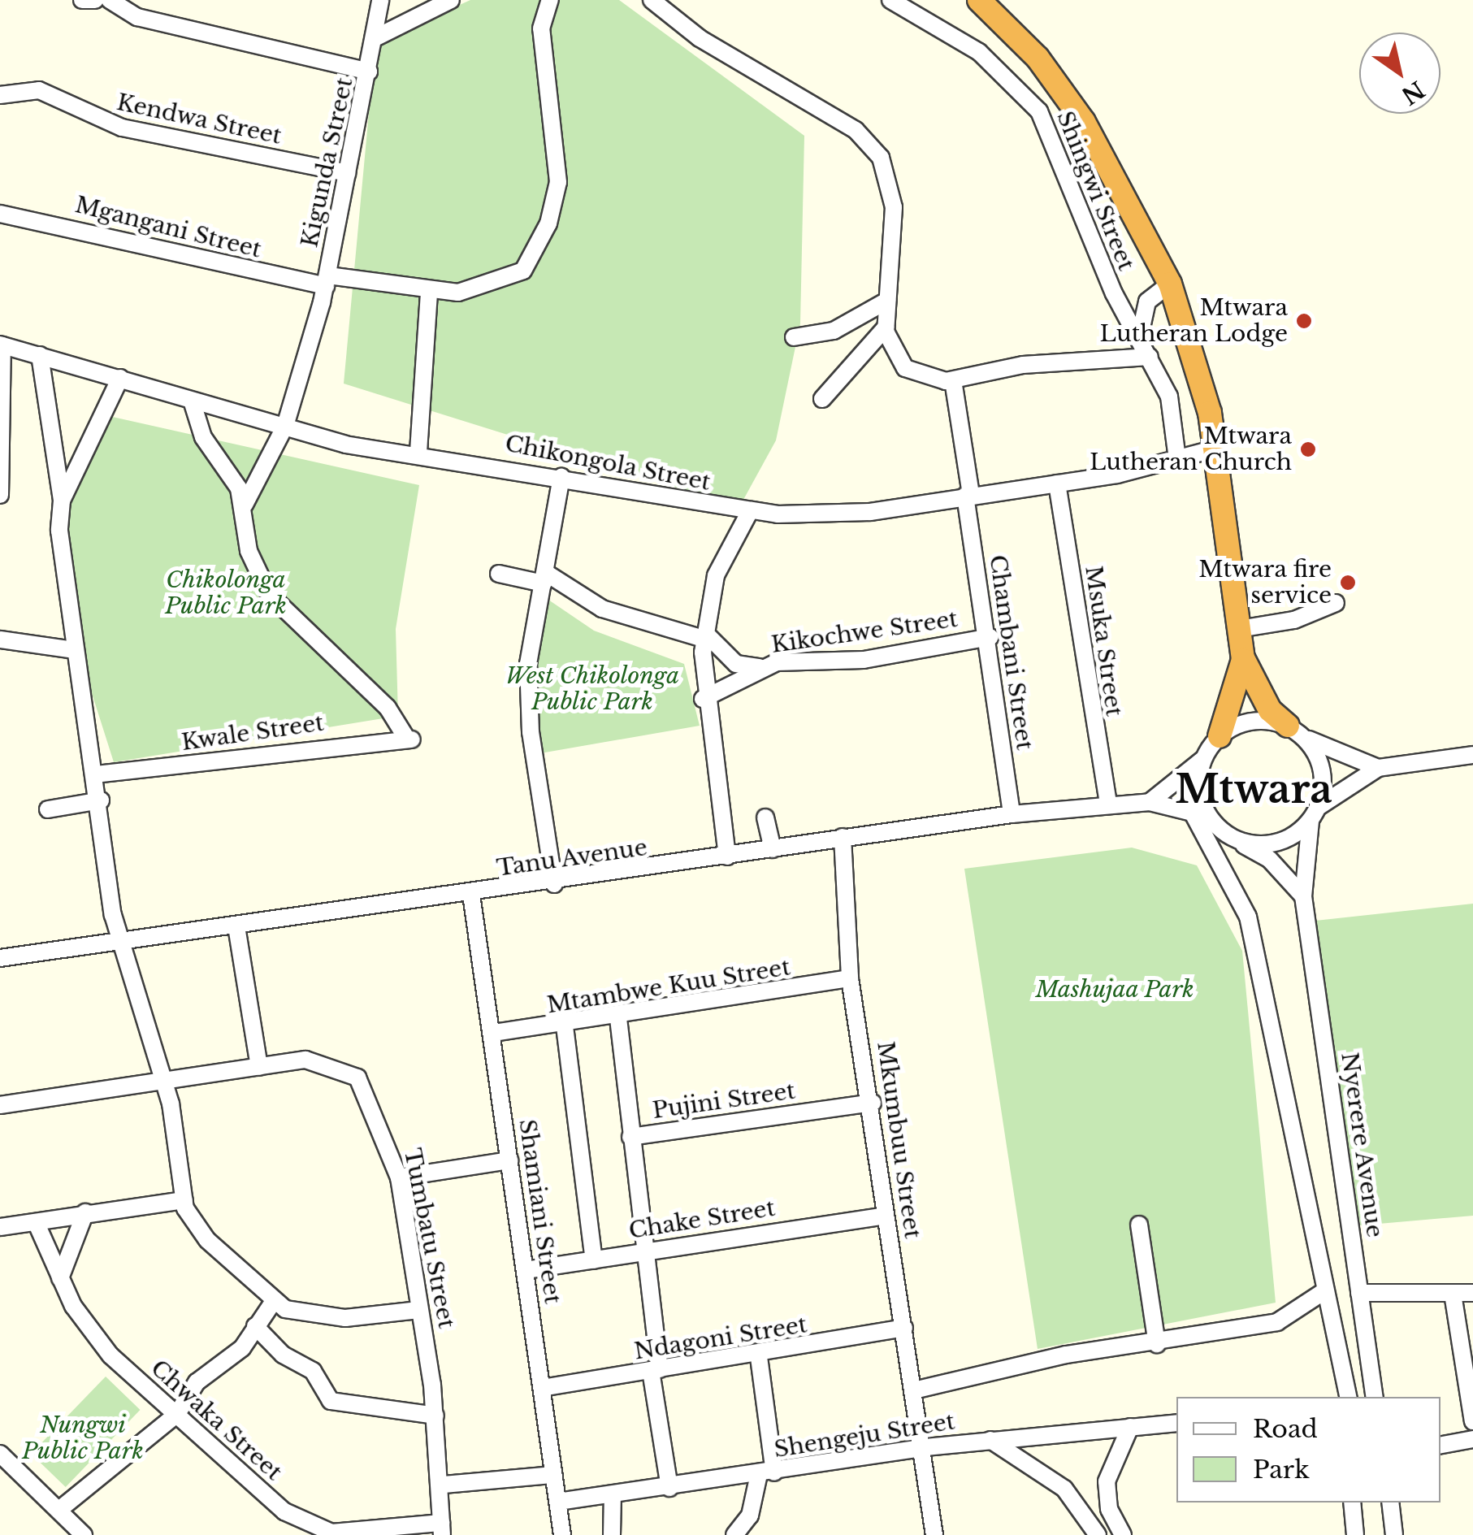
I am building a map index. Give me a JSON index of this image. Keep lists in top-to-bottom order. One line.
{"streets":{"street":["Kendwa Street","Kigunda Street","Shingwi Street","Mgangani Street","Chikongola Street","Kikochwe Street","Msuka Street","Chambani Street","Kwale Street","Tanu Avenue","Mtambwe Kuu Street","Pujini Street","Mkumbuu Street","Nyerere Avenue","Shamiani Street","Chake Street","Tumbatu Street","Ndagoni Street","Chwaka Street","Shengeju Street"]},"crossings":[["Kendwa Street","Kigunda Street"],["Kigunda Street","Mgangani Street"],["Kigunda Street","Chikongola Street"],["Kigunda Street","Kwale Street"],["Shingwi Street","Chikongola Street"],["Chikongola Street","Msuka Street"],["Chikongola Street","Chambani Street"],["Kikochwe Street","Chambani Street"],["Msuka Street","Tanu Avenue"],["Chambani Street","Tanu Avenue"],["Tanu Avenue","Mkumbuu Street"],["Tanu Avenue","Nyerere Avenue"],["Tanu Avenue","Shamiani Street"],["Mtambwe Kuu Street","Mkumbuu Street"],["Mtambwe Kuu Street","Shamiani Street"],["Pujini Street","Mkumbuu Street"],["Mkumbuu Street","Chake Street"],["Mkumbuu Street","Ndagoni Street"],["Mkumbuu Street","Shengeju Street"],["Shamiani Street","Chake Street"],["Shamiani Street","Ndagoni Street"],["Shamiani Street","Shengeju Street"],["Tumbatu Street","Chwaka Street"]],"districts":["Mtwara"],"parks":["Chikolonga Public Park","West Chikolonga Public Park","Mashujaa Park","Nungwi Public Park"],"places":["Mtwara Lutheran Lodge","Mtwara Lutheran Church","Mtwara fire service"],"legend":["Road","Park"],"north":"bottom right"}
